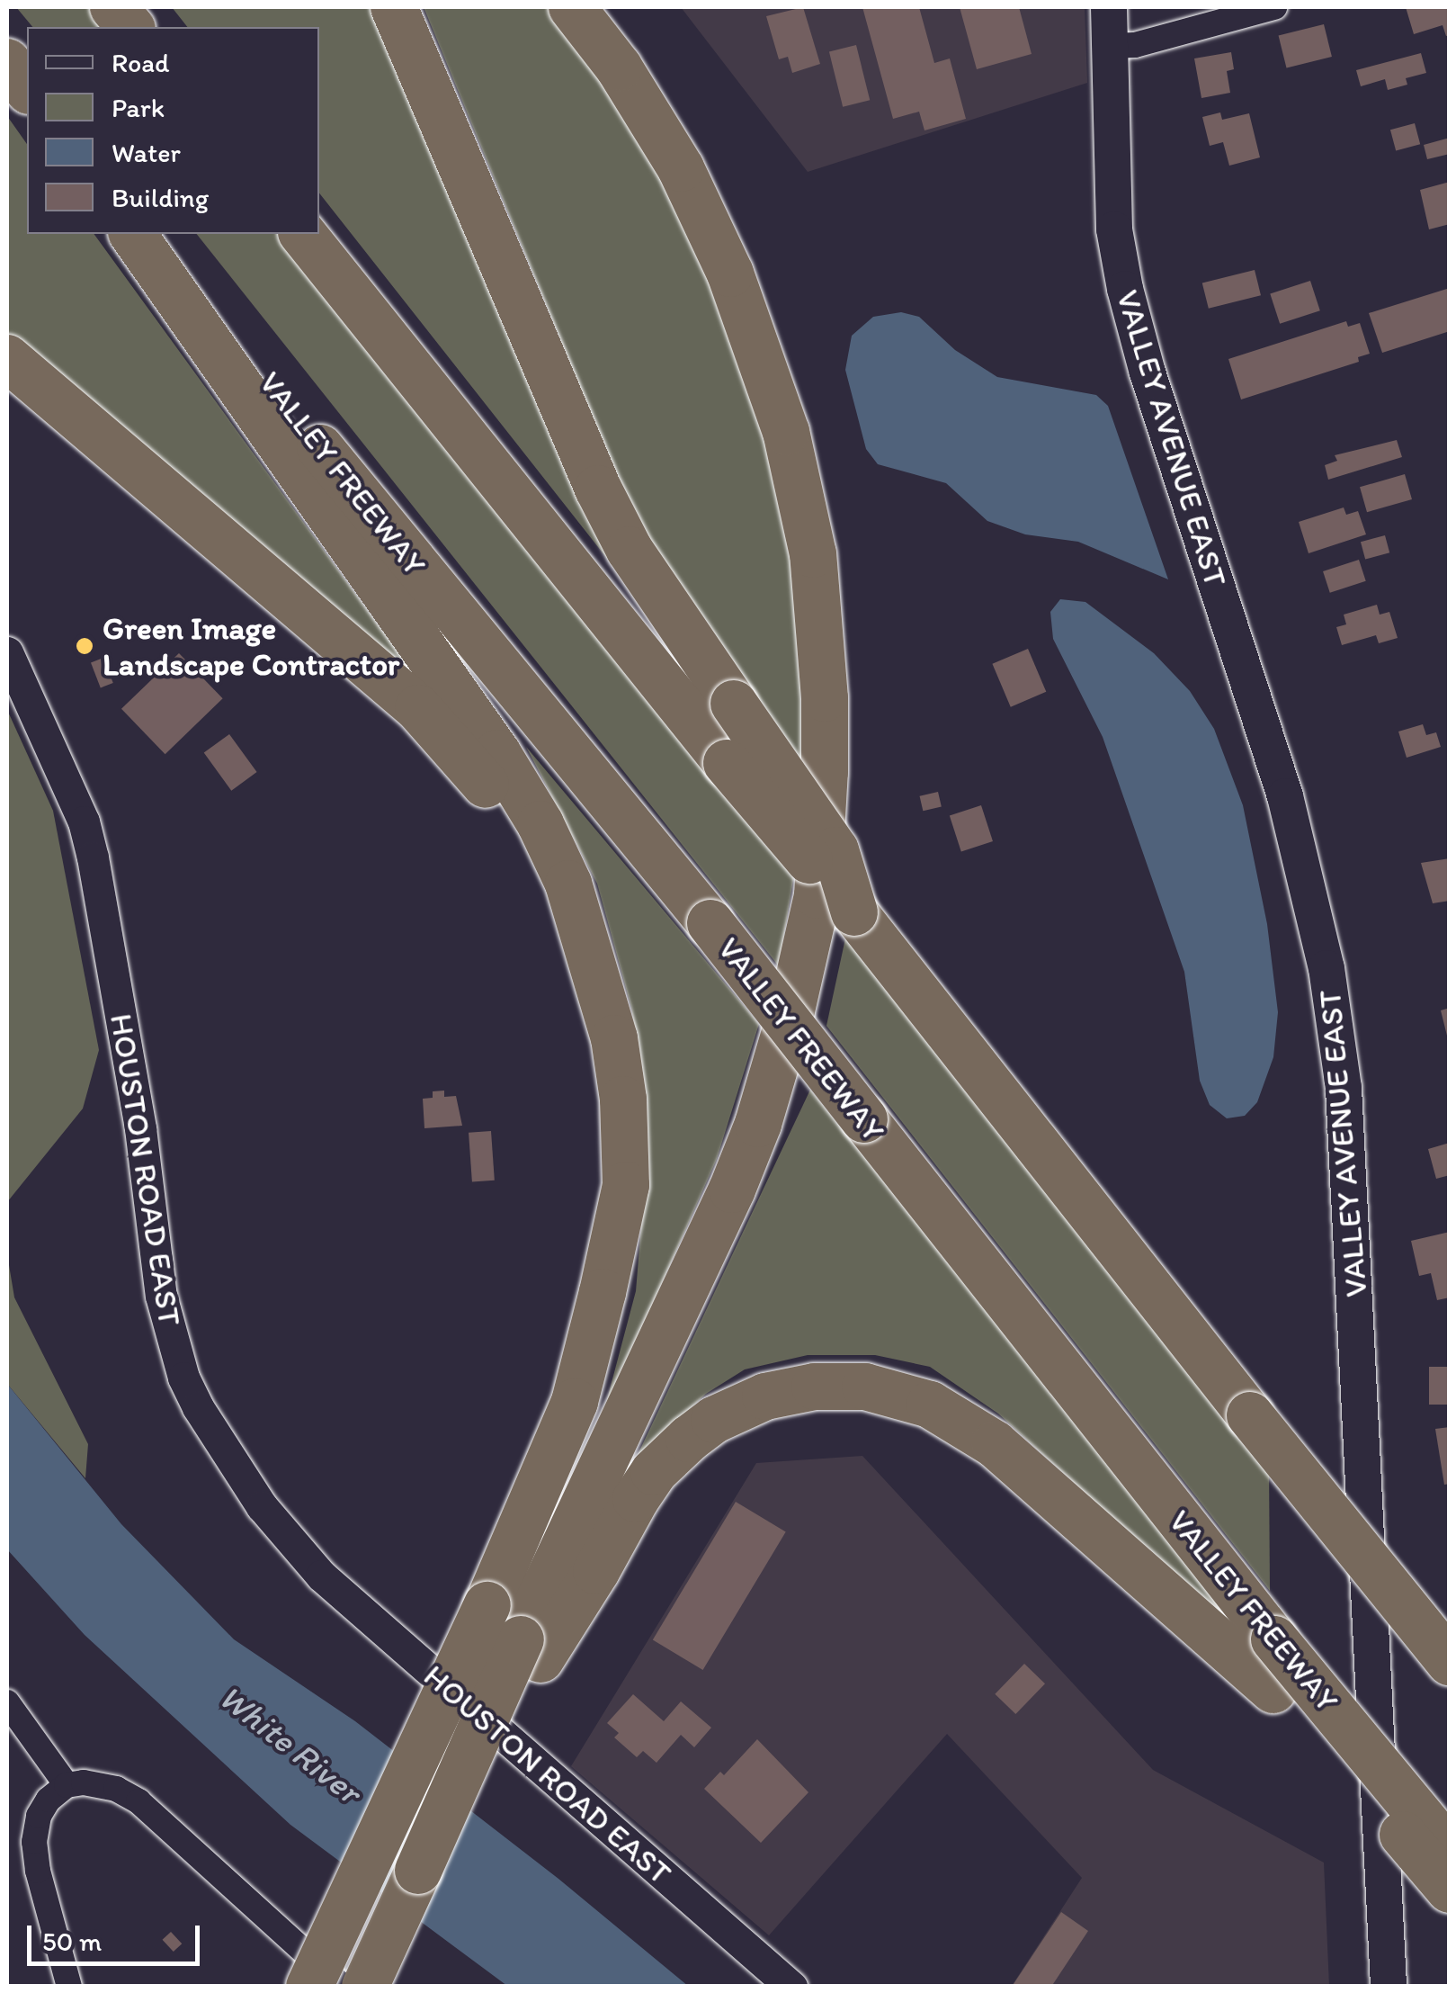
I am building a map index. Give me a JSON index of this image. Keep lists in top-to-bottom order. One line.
{"streets":{"highway":["VALLEY FREEWAY"],"main road":["VALLEY AVENUE EAST"],"street":["HOUSTON ROAD EAST"]},"water":["White River"],"places":["Green Image Landscape Contractor"],"legend":["Road","Park","Water","Building"],"scale_bar":"50 m"}
